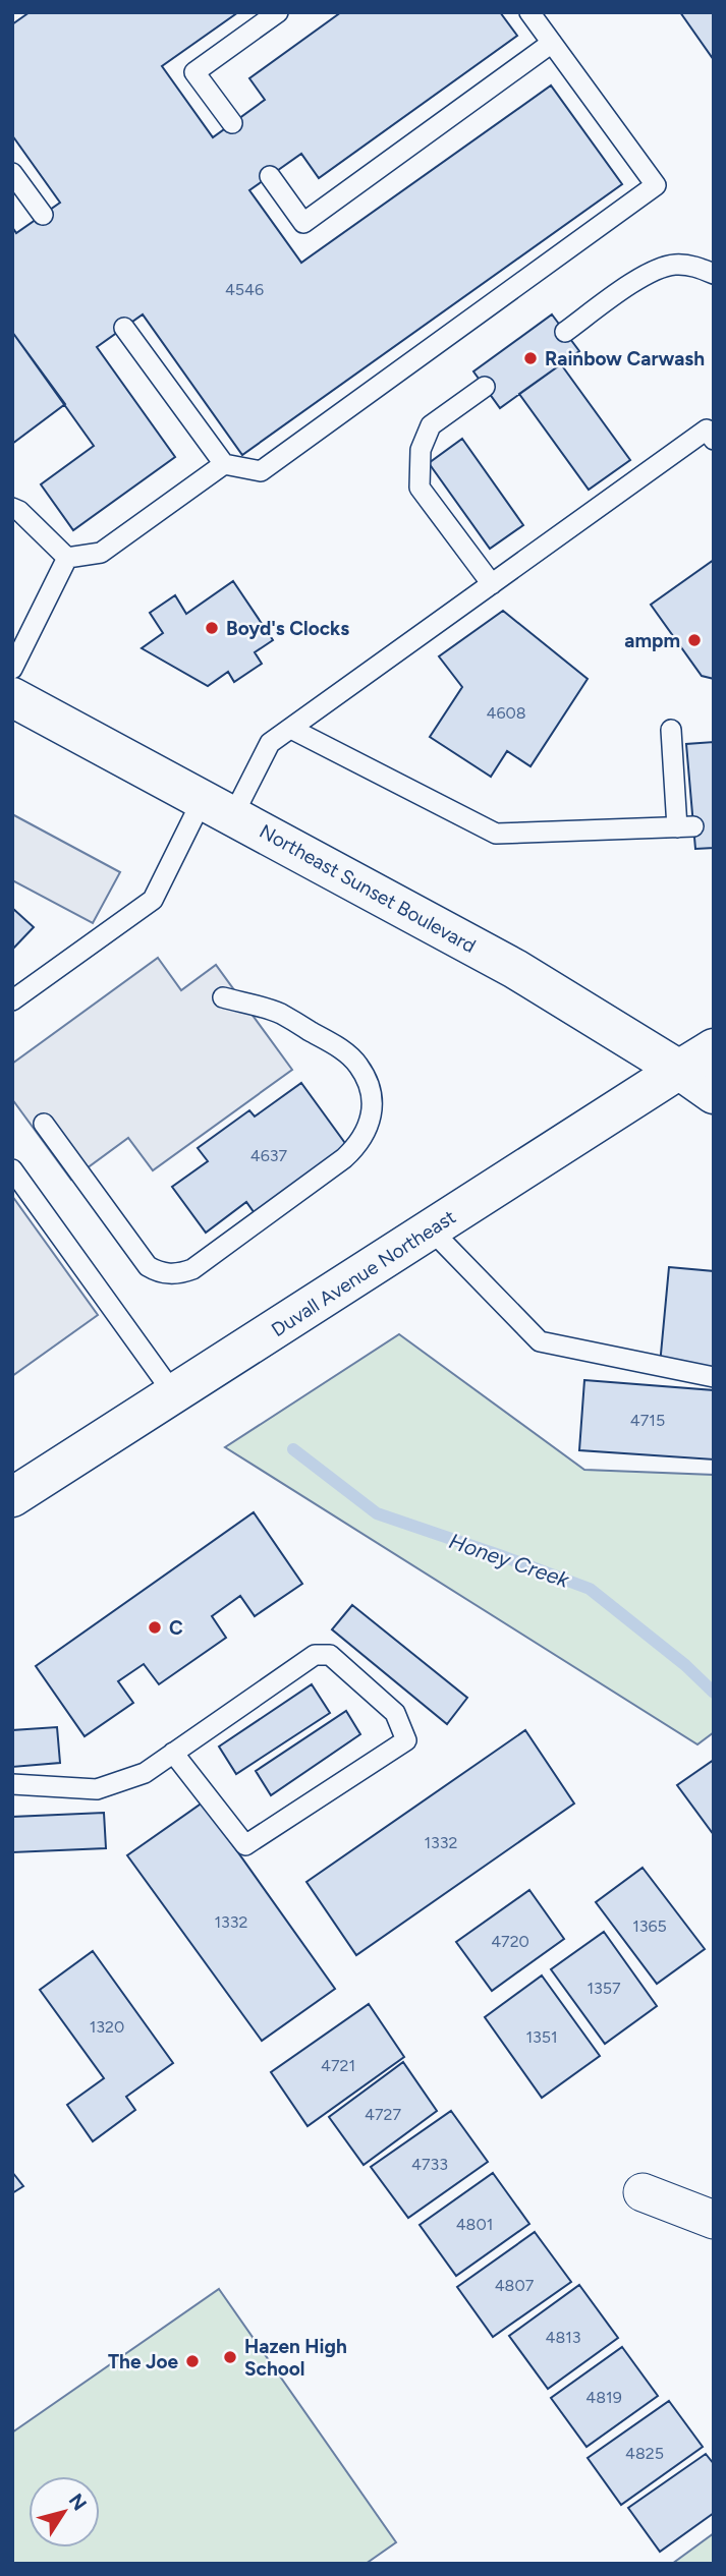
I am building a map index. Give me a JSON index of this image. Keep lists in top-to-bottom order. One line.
{"streets":{"main road":["Northeast Sunset Boulevard","Duvall Avenue Northeast"]},"crossings":[["Northeast Sunset Boulevard","Duvall Avenue Northeast"]],"water":["Honey Creek"],"places":["Rainbow Carwash","Boyd's Clocks","ampm","C","Hazen High School","The Joe"],"house_numbers":["4546","4608","4637","4715","1332","1332","1365","4720","1357","1320","1351","4721","4727","4733","4801","4807","4813","4819","4825"],"north":"top right"}
